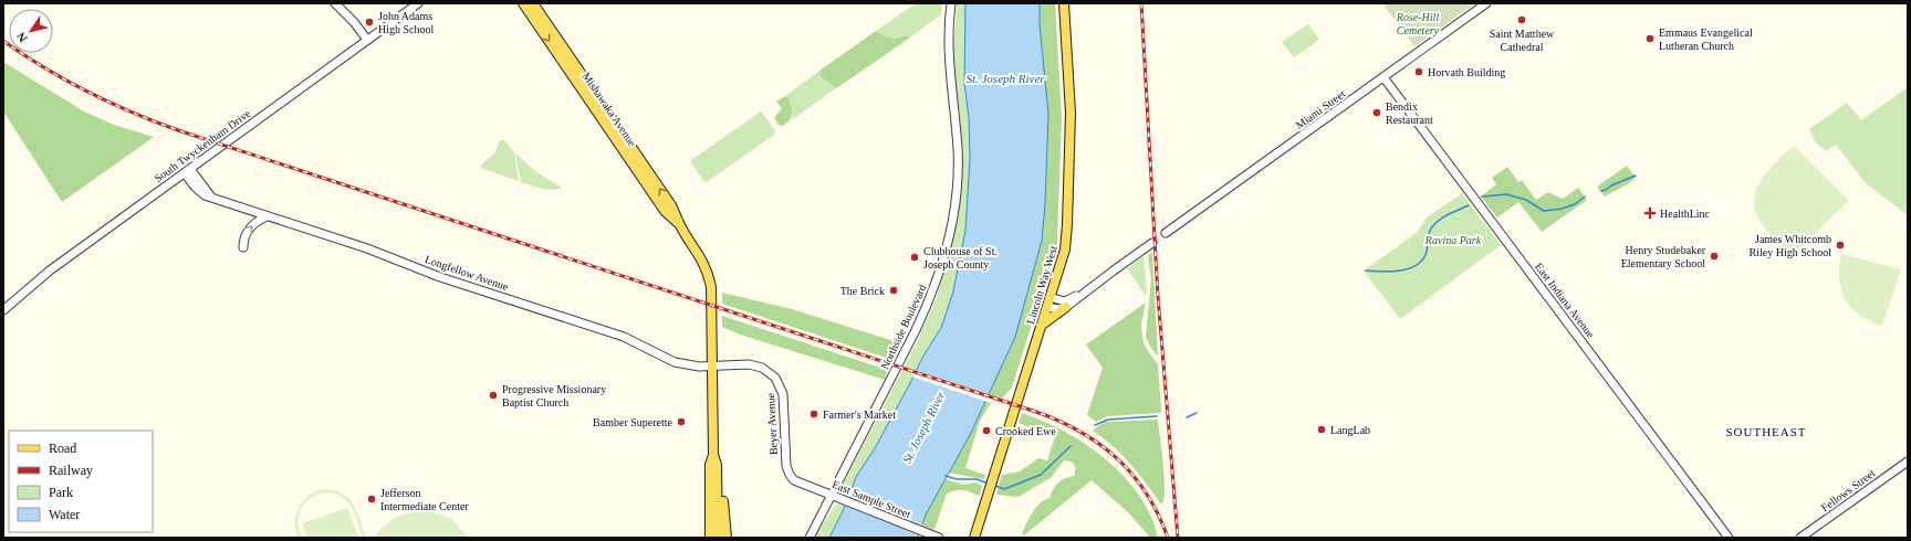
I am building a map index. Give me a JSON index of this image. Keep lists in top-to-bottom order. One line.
{"streets":{"main road":["Mishawaka Avenue","Lincoln Way West"],"street":["Miami Street","South Twyckenham Drive","Longfellow Avenue","East Indiana Avenue","Northside Boulevard","Beyer Avenue","Fellows Street","East Sample Street"]},"crossings":[["Mishawaka Avenue","Longfellow Avenue"],["Mishawaka Avenue","Beyer Avenue"],["Miami Street","East Indiana Avenue"],["South Twyckenham Drive","Longfellow Avenue"],["Longfellow Avenue","Beyer Avenue"],["Northside Boulevard","East Sample Street"],["Beyer Avenue","East Sample Street"]],"districts":["SOUTHEAST"],"water":["St. Joseph River"],"parks":["Rose-Hill Cemetery","Ravina Park"],"places":{"other":["Saint Matthew Cathedral","John Adams High School","Emmaus Evangelical Lutheran Church","Horvath Building","Bendix Restaurant","James Whitcomb Riley High School","Henry Studebaker Elementary School","Clubhouse of St. Joseph County","The Brick","Progressive Missionary Baptist Church","Farmer's Market","Bamber Superette","LangLab","Crooked Ewe","Jefferson Intermediate Center"],"health":["HealthLinc"]},"legend":["Road","Railway","Park","Water"],"north":"bottom left"}
